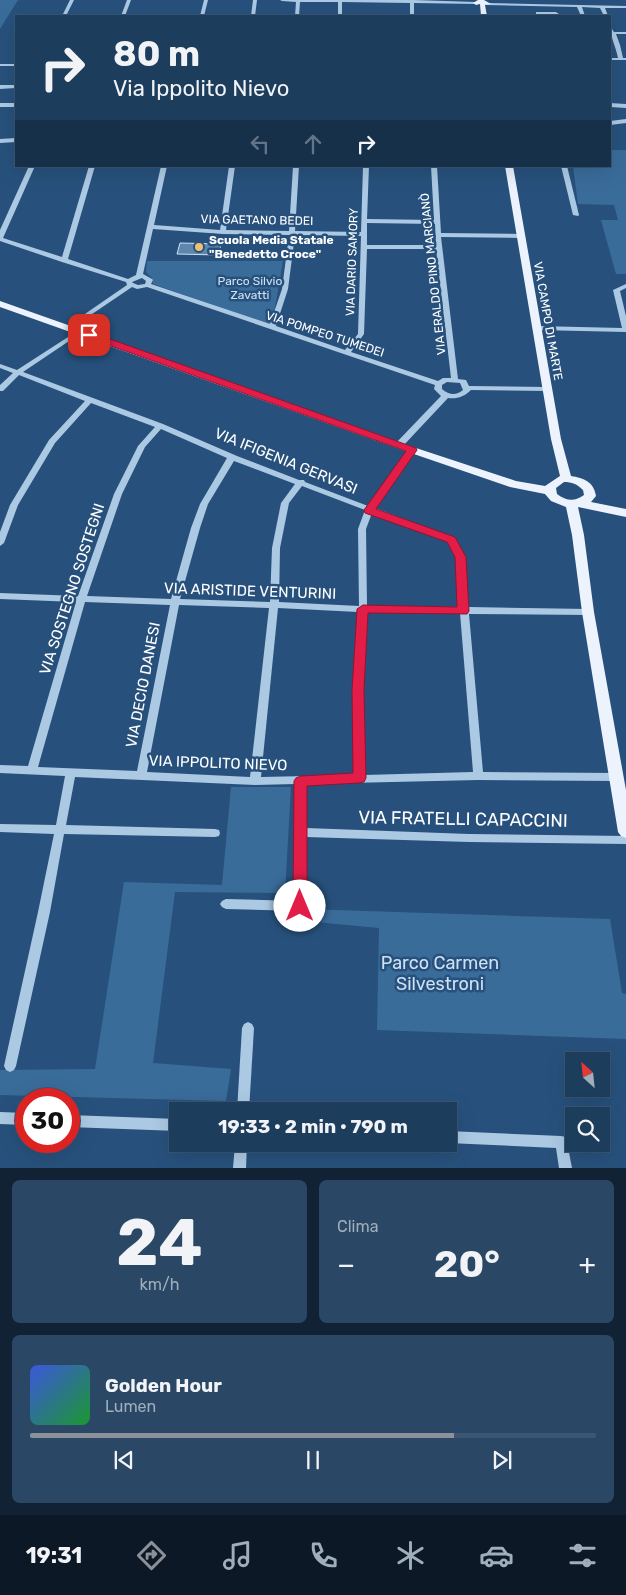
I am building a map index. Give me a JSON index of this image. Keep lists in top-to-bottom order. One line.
{"streets":{"main road":["VIA CAMPO DI MARTE"],"street":["VIA GAETANO BEDEI","VIA DARIO SAMORY","VIA ERALDO PINO MARCIANÒ","VIA POMPEO TUMEDEI","VIA IFIGENIA GERVASI","VIA SOSTEGNO SOSTEGNI","VIA ARISTIDE VENTURINI","VIA DECIO DANESI","VIA IPPOLITO NIEVO","VIA FRATELLI CAPACCINI"]},"crossings":[["VIA GAETANO BEDEI","VIA DARIO SAMORY"],["VIA DARIO SAMORY","VIA POMPEO TUMEDEI"],["VIA IFIGENIA GERVASI","VIA SOSTEGNO SOSTEGNI"],["VIA IFIGENIA GERVASI","VIA ARISTIDE VENTURINI"],["VIA IFIGENIA GERVASI","VIA DECIO DANESI"],["VIA IFIGENIA GERVASI","VIA IPPOLITO NIEVO"],["VIA SOSTEGNO SOSTEGNI","VIA ARISTIDE VENTURINI"],["VIA SOSTEGNO SOSTEGNI","VIA IPPOLITO NIEVO"],["VIA ARISTIDE VENTURINI","VIA DECIO DANESI"],["VIA DECIO DANESI","VIA IPPOLITO NIEVO"]],"parks":["Parco Silvio Zavatti","Parco Carmen Silvestroni"],"places":["Scuola Media Statale \"Benedetto Croce\""],"north":"top left","page":{"turn":["80 m","Via Ippolito Nievo"],"limit":"30","trip":"19:33 · 2 min · 790 m","tile":[["24","km/h"],"Clima"],"heat":["−","20°","+"],"song":["Golden Hour","Lumen"],"tabs":"19:31"}}
